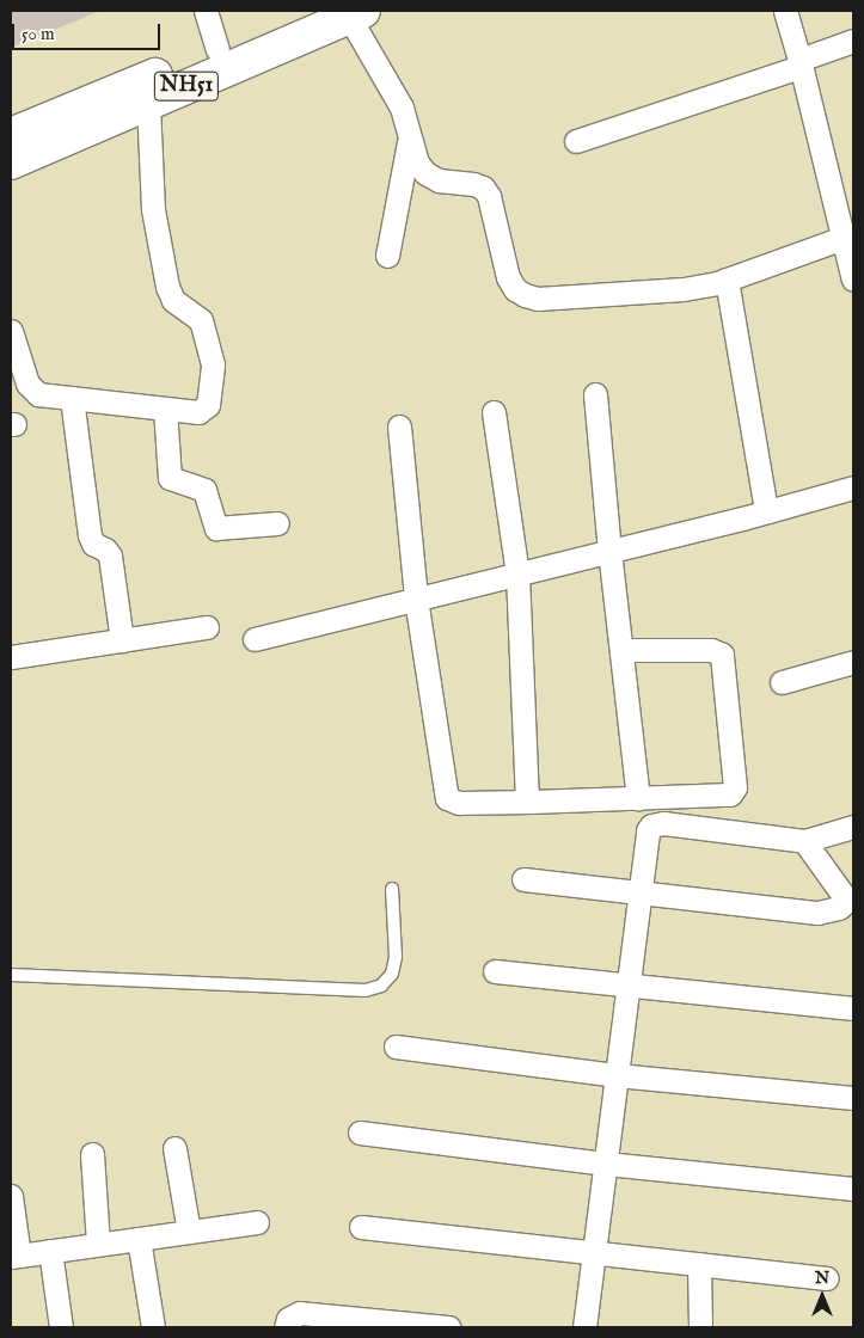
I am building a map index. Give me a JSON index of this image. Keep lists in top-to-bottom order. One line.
{"streets":{"highway":["NH51"]},"scale_bar":"50 m","north":"top"}
